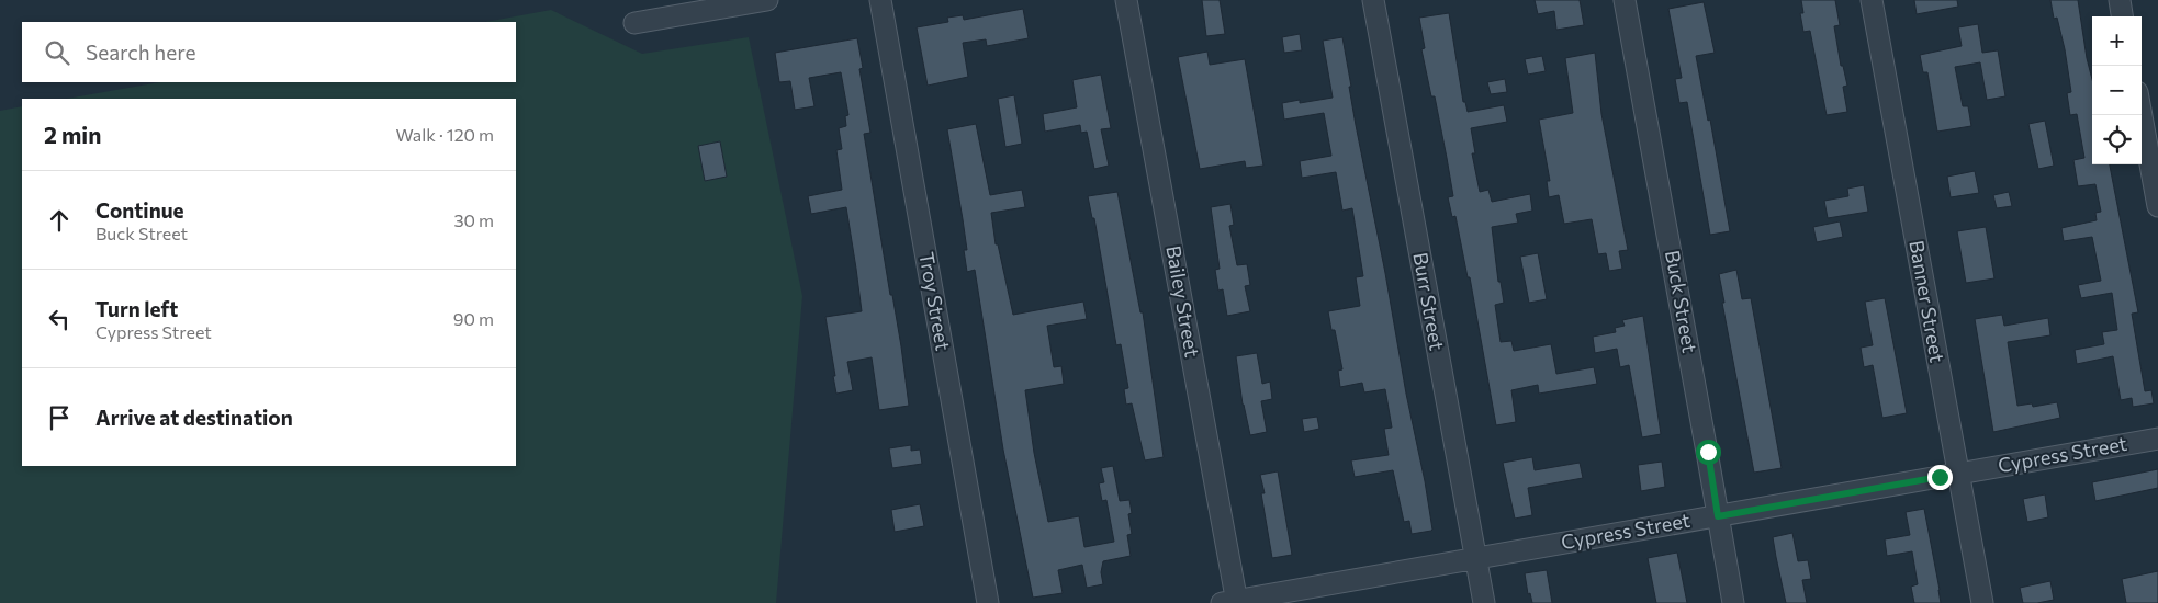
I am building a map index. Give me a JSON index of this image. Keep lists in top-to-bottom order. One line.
{"streets":{"street":["Troy Street","Bailey Street","Burr Street","Buck Street","Banner Street","Cypress Street"]},"crossings":[["Bailey Street","Cypress Street"],["Burr Street","Cypress Street"],["Buck Street","Cypress Street"],["Banner Street","Cypress Street"]],"page":{"map_buttons":["+","−"],"search":"Search here","heading":["2 min","Walk · 120 m"],"list":[["Continue","Buck Street","30 m"],["Turn left","Cypress Street","90 m"],"Arrive at destination"]}}
